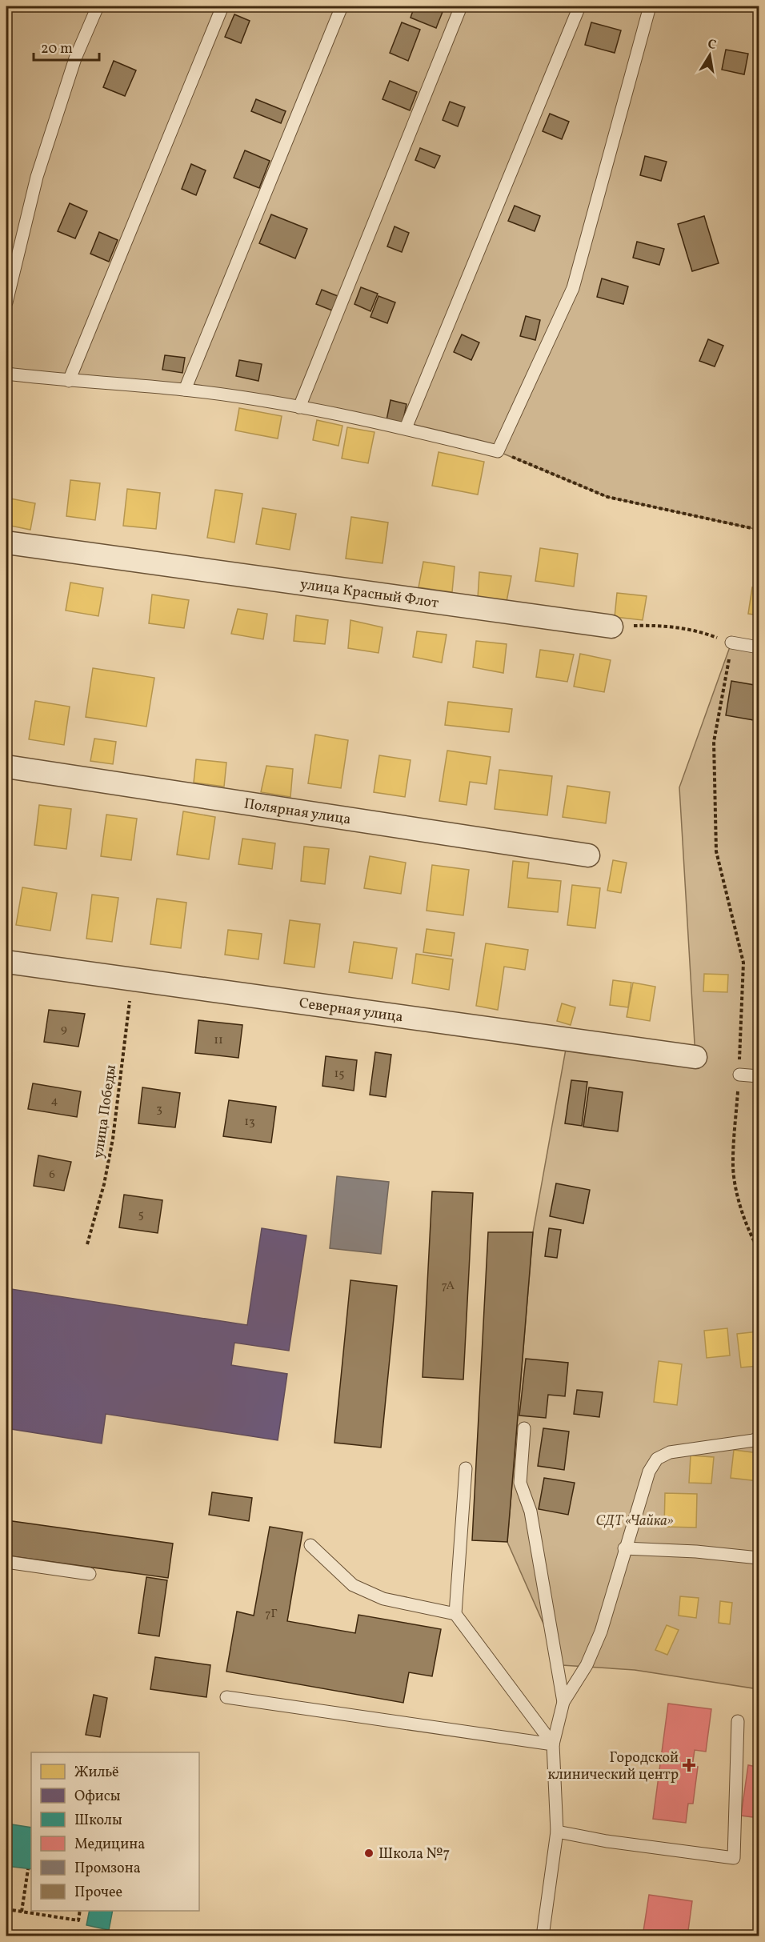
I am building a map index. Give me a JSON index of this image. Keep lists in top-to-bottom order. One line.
{"streets":{"street":["улица Красный Флот","Полярная улица","Северная улица"],"path":["улица Победы"]},"crossings":[["Северная улица","улица Победы"]],"parks":["СДТ «Чайка»"],"places":{"health":["Городской клинический центр"],"other":["Школа №7"]},"house_numbers":["9","11","15","4","3","13","6","5","7А","7Г"],"legend":["Жильё","Офисы","Школы","Медицина","Промзона","Прочее"],"scale_bar":"20 m","north":"top"}
